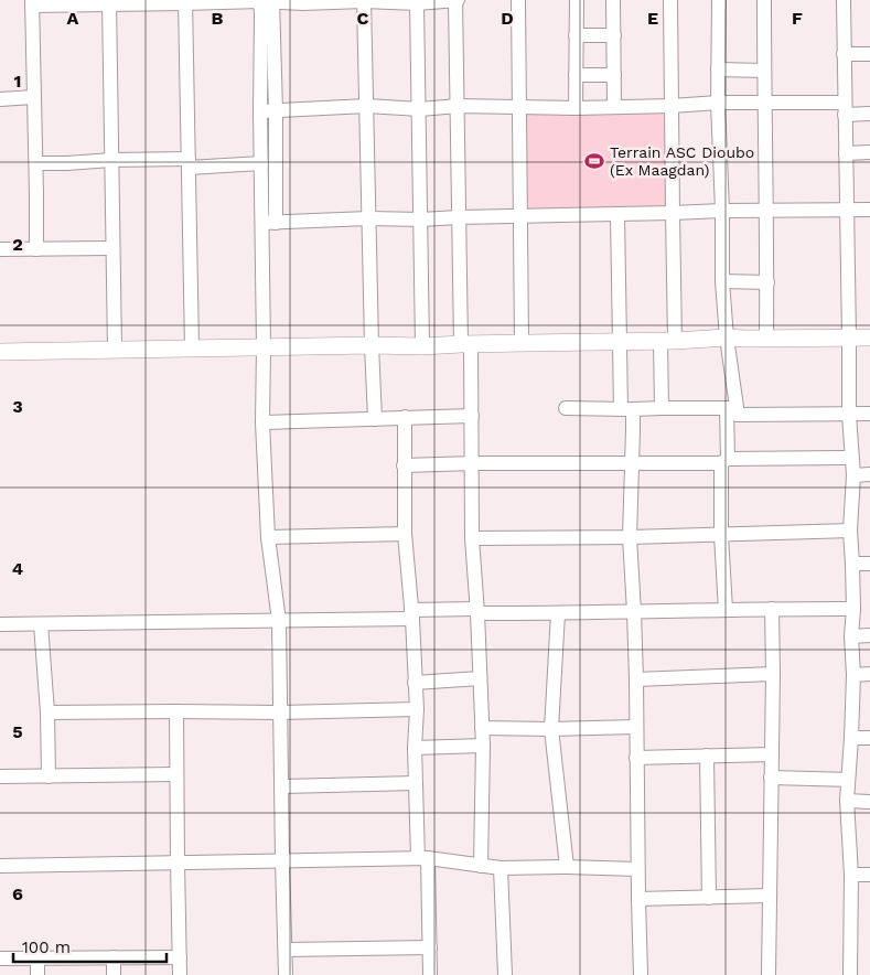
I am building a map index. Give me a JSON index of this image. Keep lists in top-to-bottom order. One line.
{"places":{"sports":["Terrain ASC Dioubo (Ex Maagdan)"]},"scale_bar":"100 m","grid":{"columns":["A","B","C","D","E","F"],"rows":["1","2","3","4","5","6"]}}
